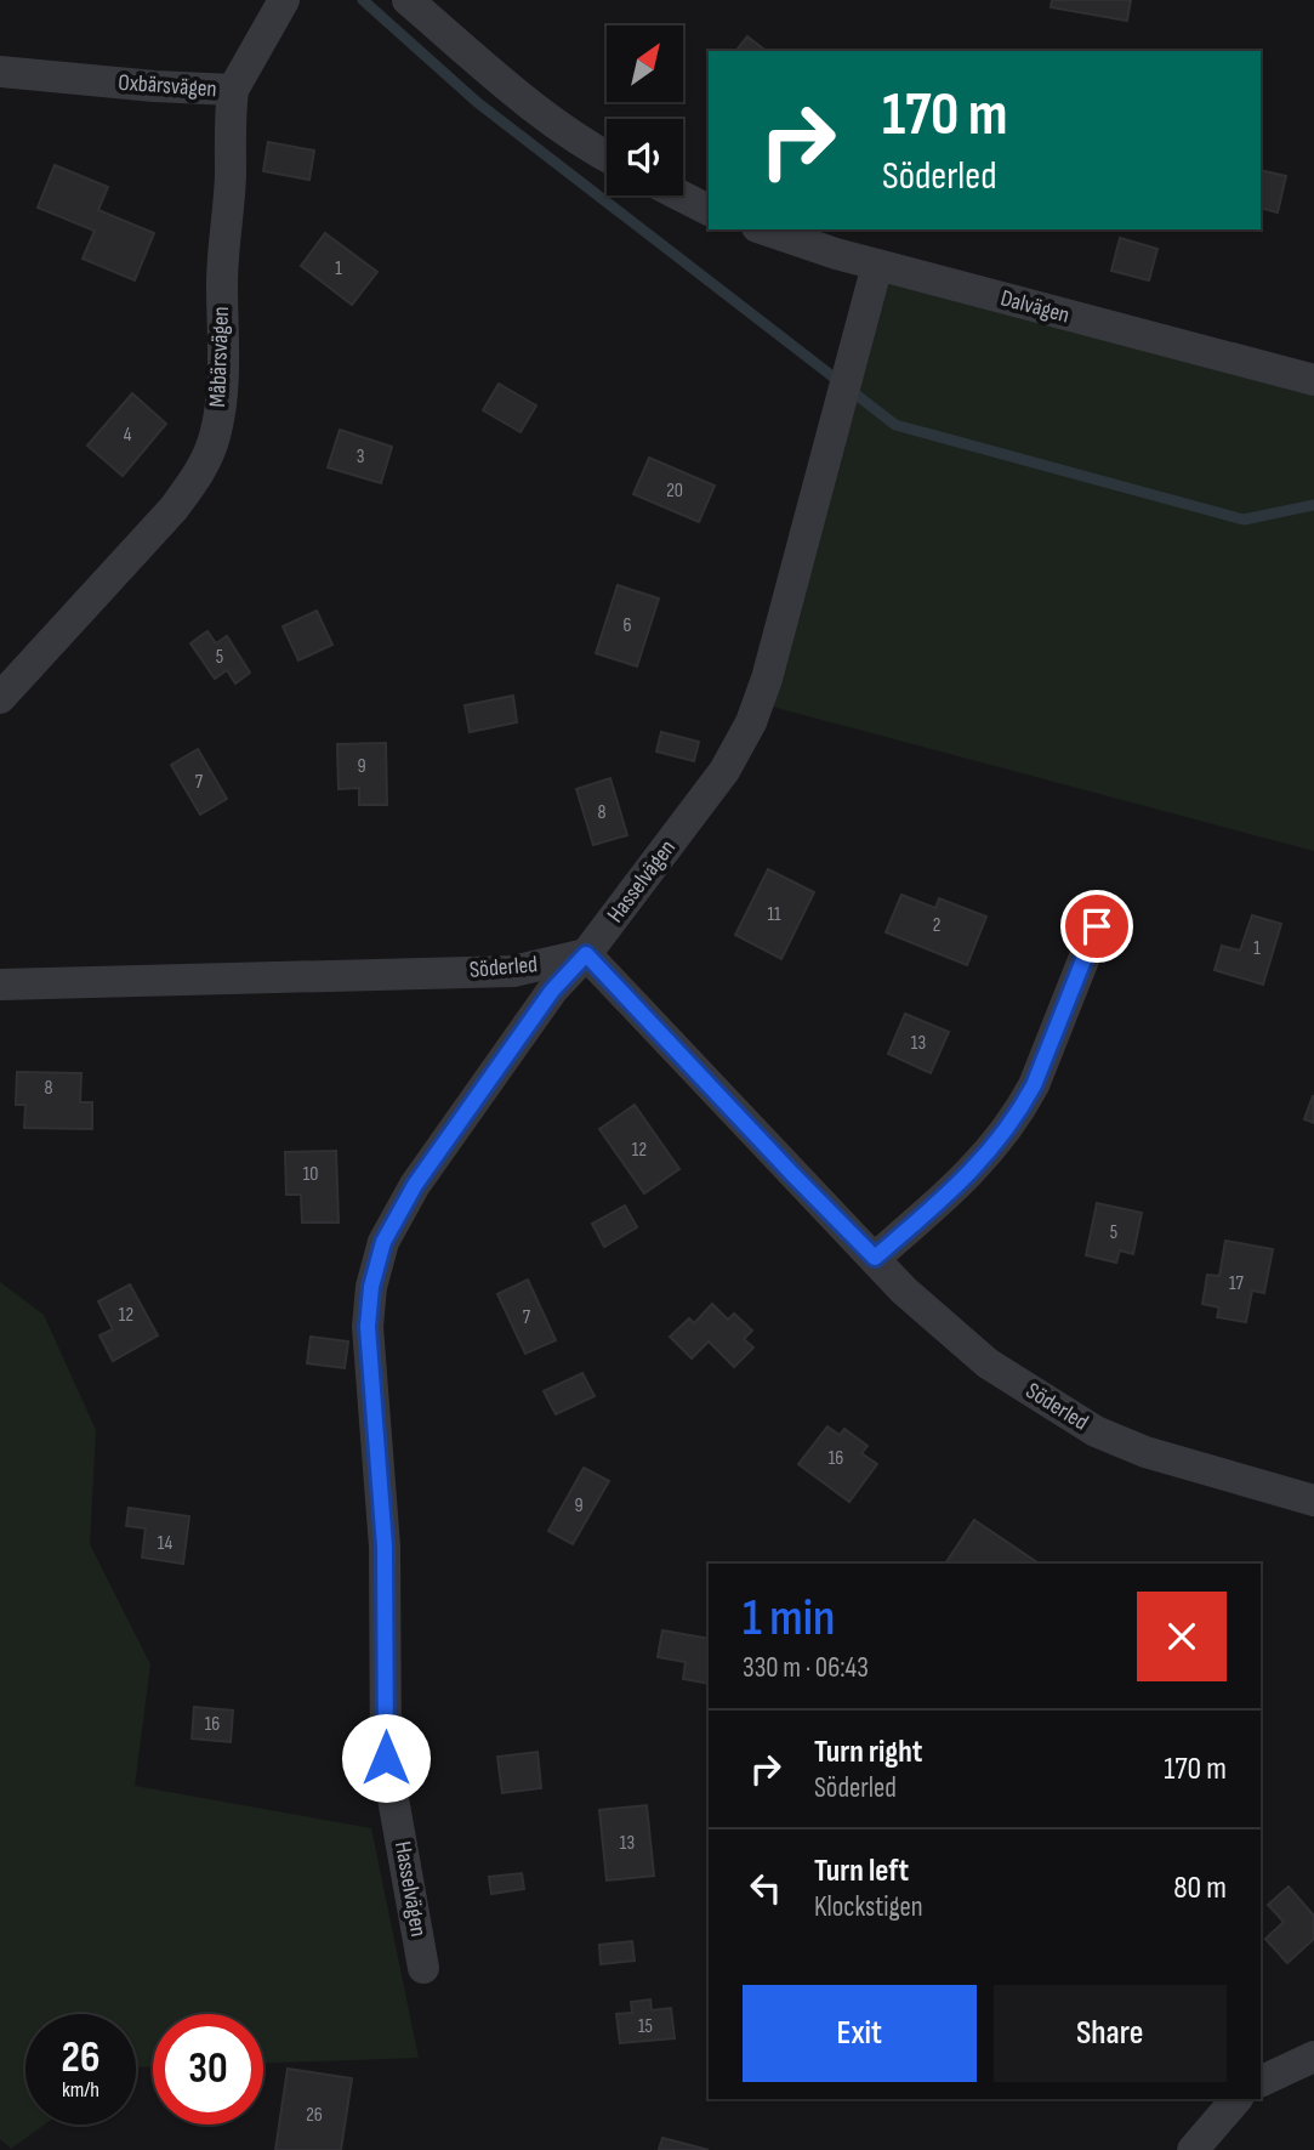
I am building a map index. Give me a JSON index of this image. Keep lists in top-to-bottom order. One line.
{"streets":{"street":["Oxbärsvägen","Dalvägen","Måbärsvägen","Hasselvägen","Söderled"]},"crossings":[["Oxbärsvägen","Måbärsvägen"],["Dalvägen","Hasselvägen"],["Hasselvägen","Söderled"]],"house_numbers":["1","4","3","20","6","5","9","7","8","11","2","1","13","8","12","10","5","17","12","7","16","9","14","16","13","15","26"],"north":"top right","page":{"turn":["170 m","Söderled"],"heading":["1 min","330 m · 06:43"],"list":[{"name":"Turn right","note":"Söderled","value":"170 m"},{"name":"Turn left","note":"Klockstigen","value":"80 m"}],"buttons":["Exit","Share"],"speed":"26 km/h","limit":"30"}}
